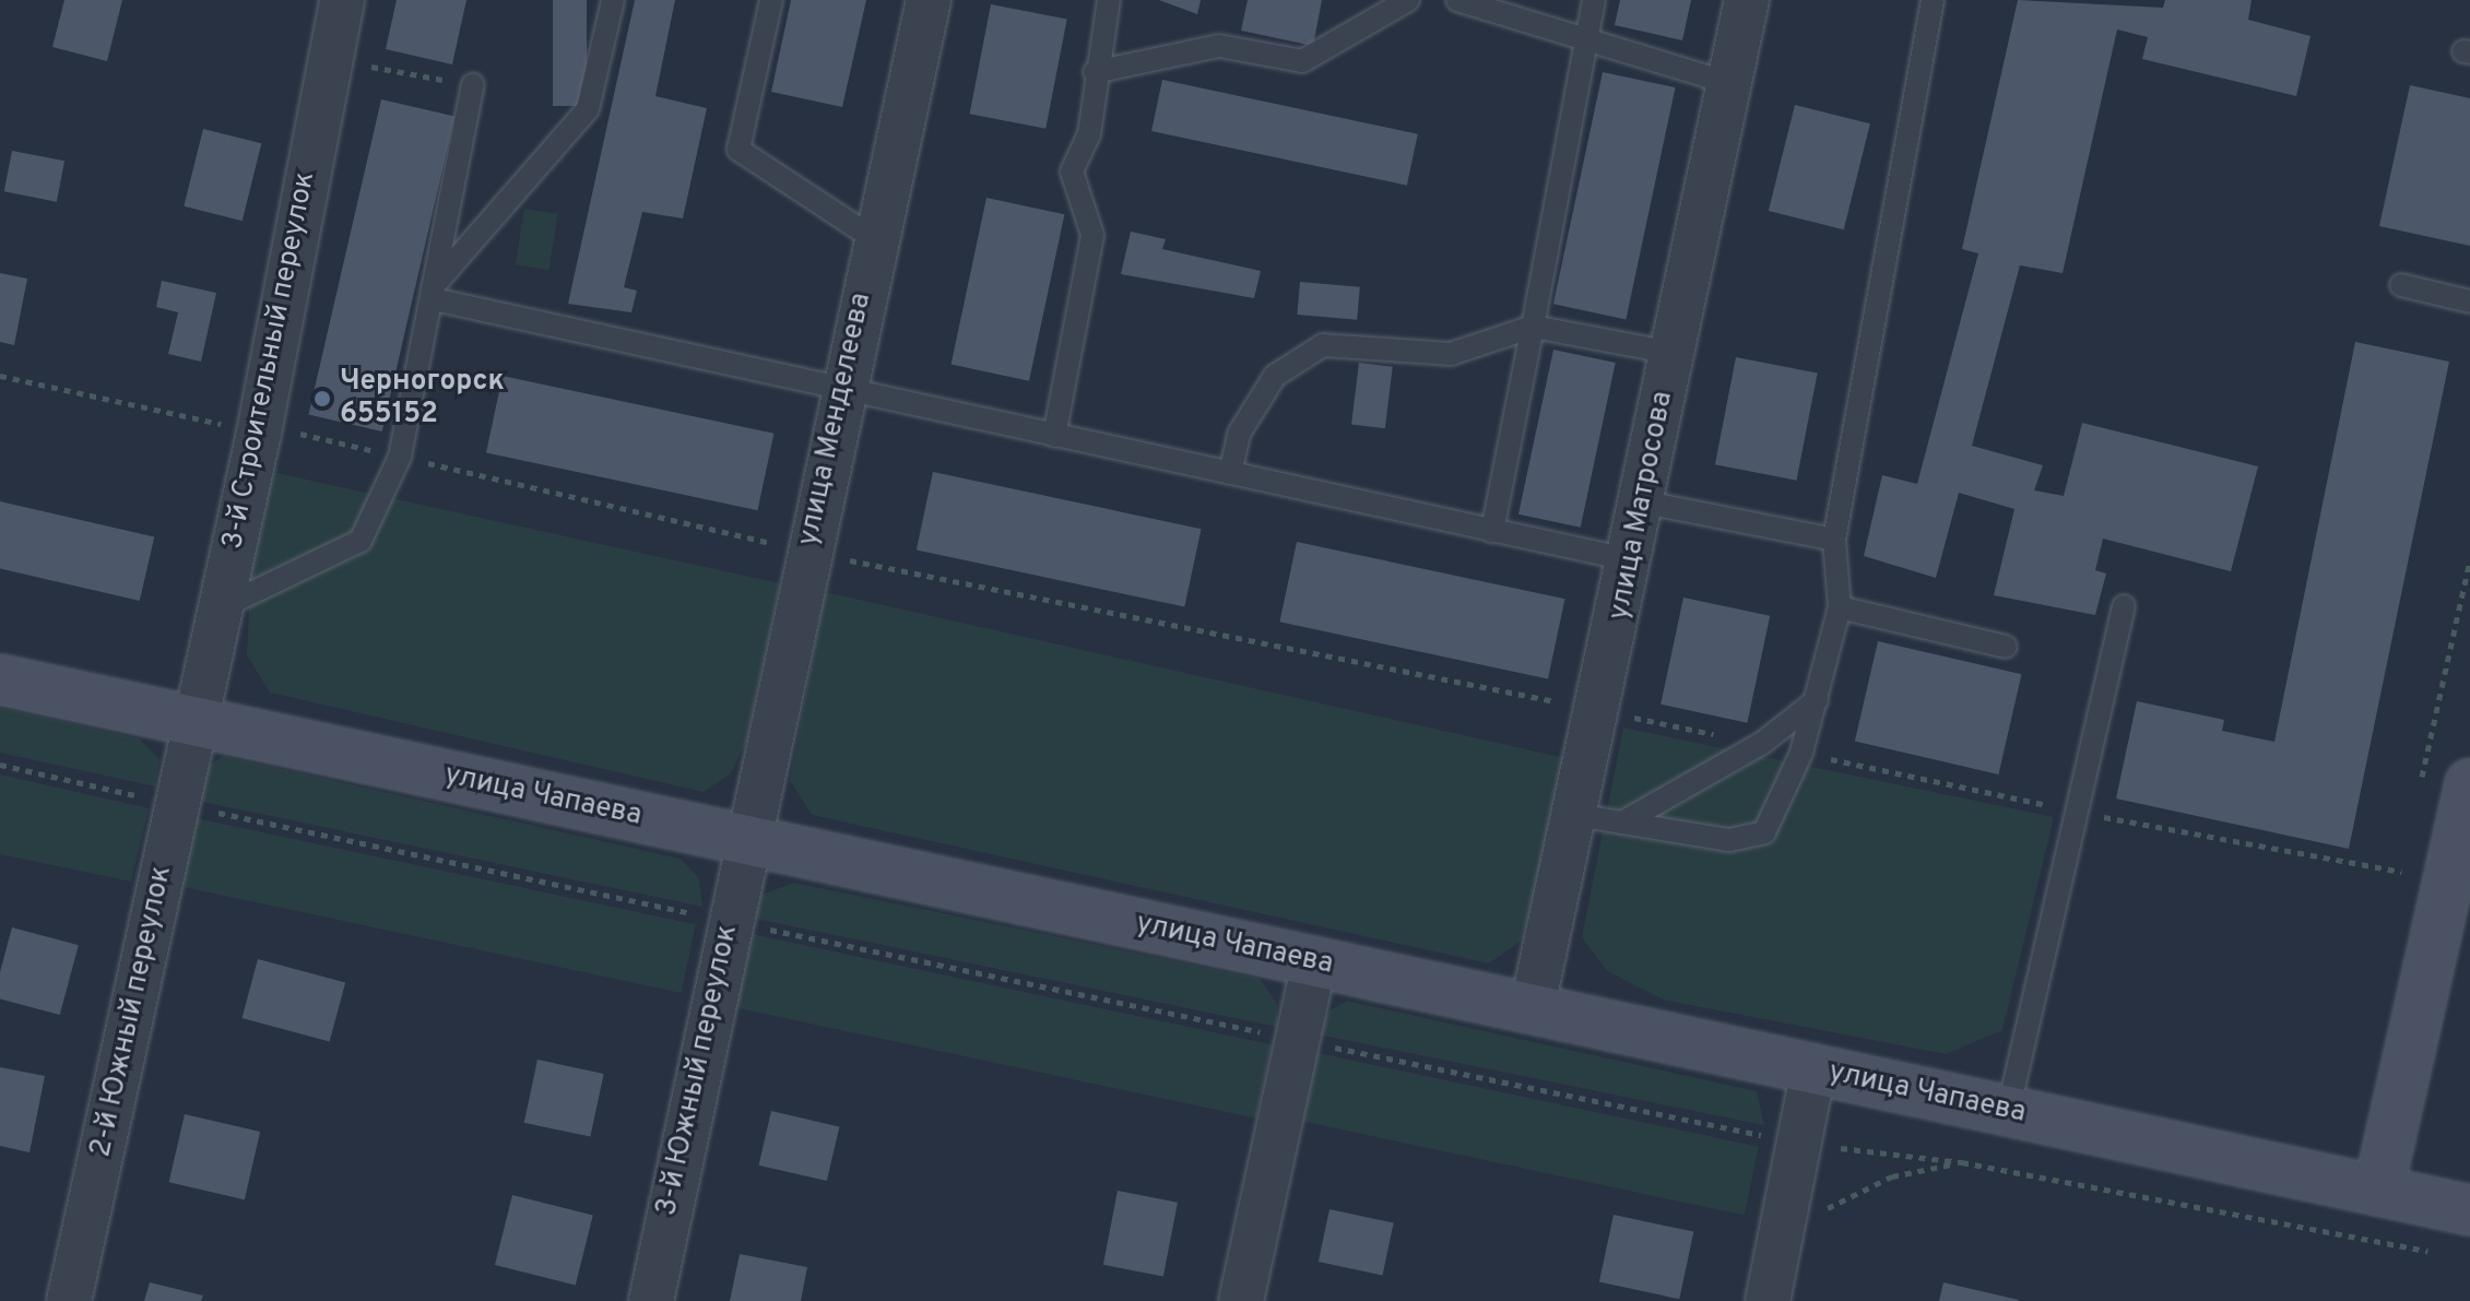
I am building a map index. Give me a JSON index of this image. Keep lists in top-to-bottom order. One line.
{"streets":{"main road":["улица Чапаева"],"street":["3-й Строительный переулок","улица Менделеева","улица Матросова","2-й Южный переулок","3-й Южный переулок"]},"crossings":[["3-й Строительный переулок","улица Чапаева"],["3-й Строительный переулок","2-й Южный переулок"],["улица Менделеева","улица Чапаева"],["улица Менделеева","3-й Южный переулок"],["улица Матросова","улица Чапаева"],["улица Чапаева","2-й Южный переулок"],["улица Чапаева","3-й Южный переулок"]],"places":["Черногорск 655152"]}
